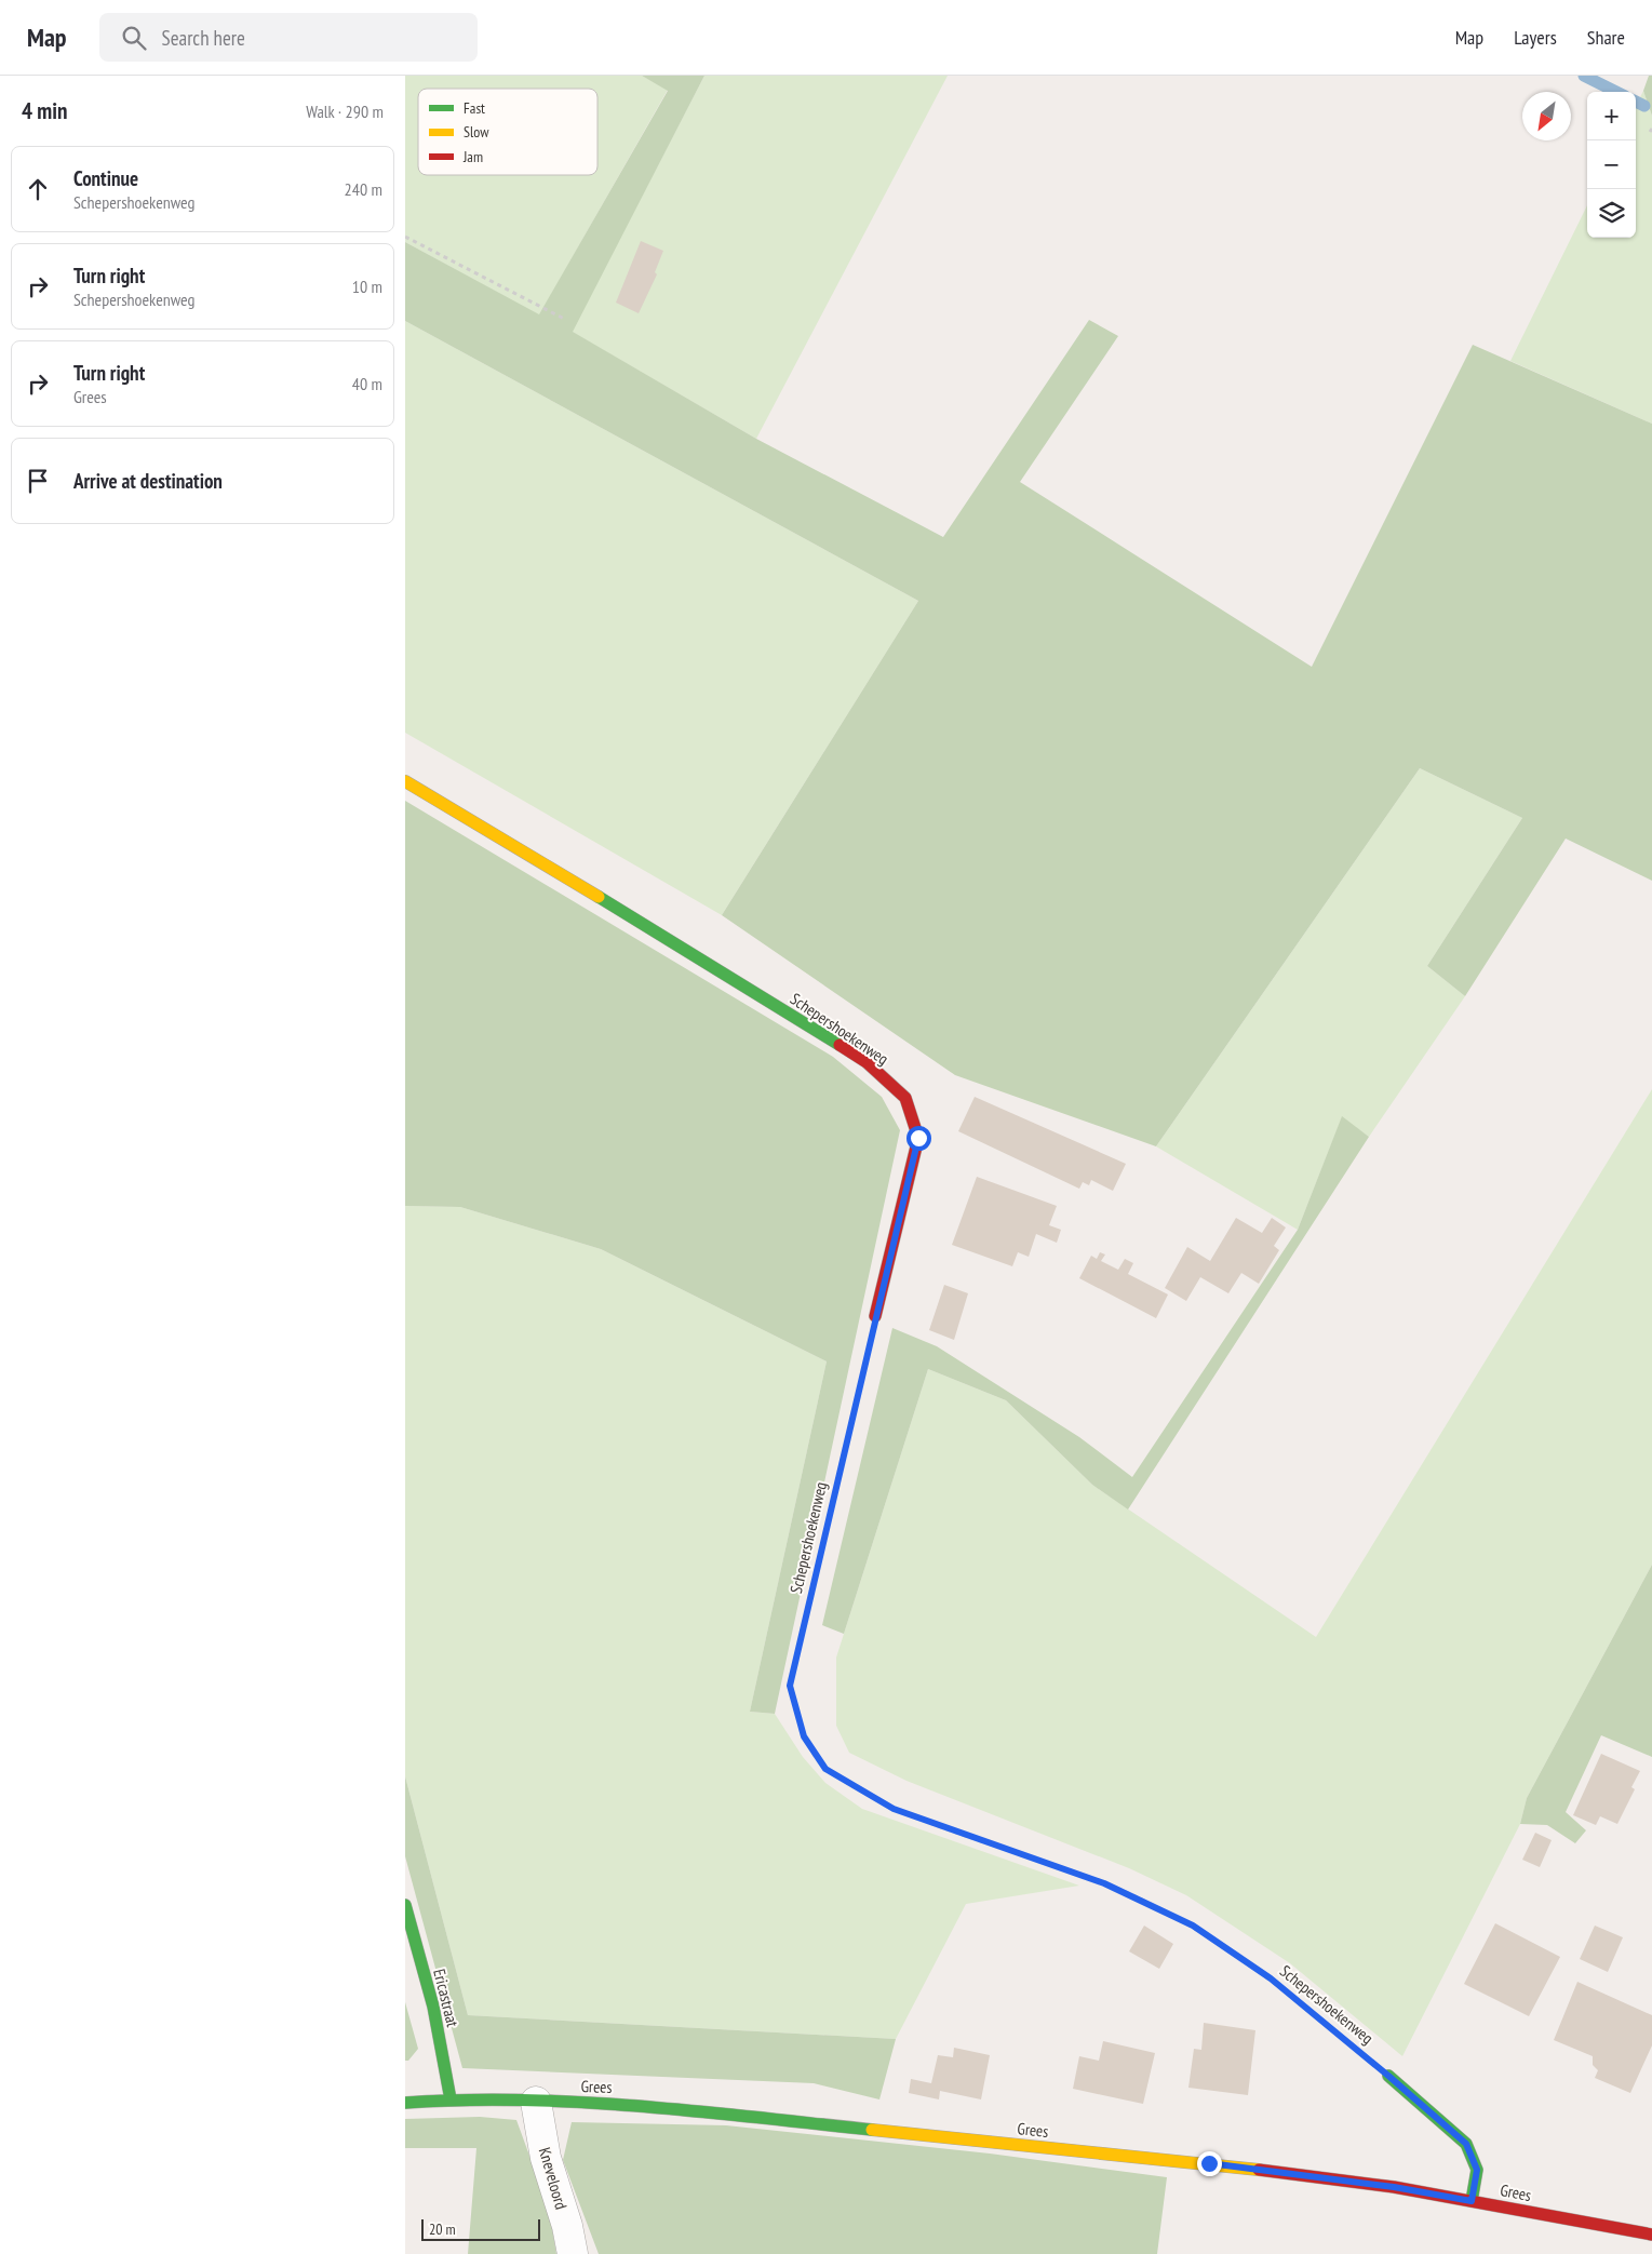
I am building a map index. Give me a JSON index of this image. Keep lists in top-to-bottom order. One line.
{"streets":{"street":["Schepershoekenweg","Ericastraat","Grees","Kneveloord"]},"crossings":[["Ericastraat","Grees"],["Grees","Kneveloord"]],"legend":["Fast","Slow","Jam"],"scale_bar":"20 m","north":"bottom left","page":{"header":"Map","search":"Search here","nav":["Map","Layers","Share"],"heading":["4 min","Walk · 290 m"],"map_buttons":["+","−"],"list":[["Continue","Schepershoekenweg","240 m"],["Turn right","Schepershoekenweg","10 m"],["Turn right","Grees","40 m"],"Arrive at destination"],"scale":"20 m"}}
